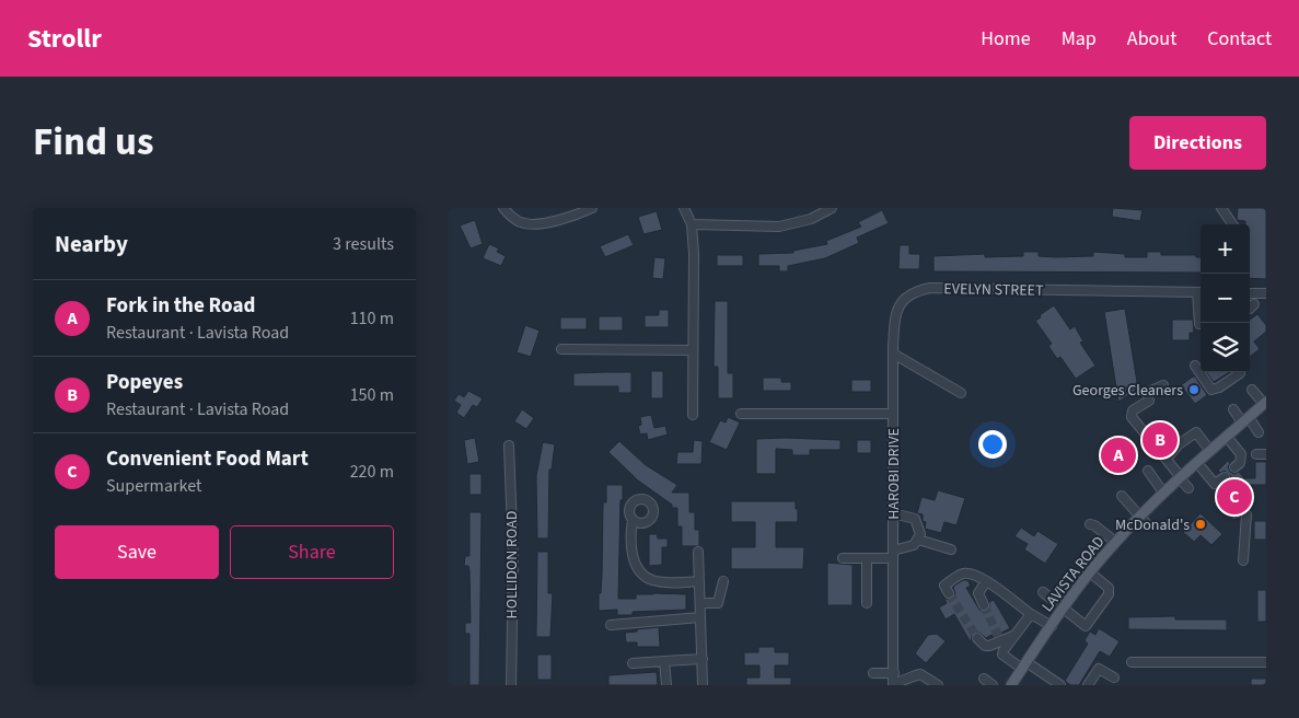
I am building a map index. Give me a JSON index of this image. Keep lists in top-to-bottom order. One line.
{"streets":{"main road":["LAVISTA ROAD"],"street":["EVELYN STREET","HAROBI DRIVE","HOLLIDON ROAD"]},"crossings":[["EVELYN STREET","HAROBI DRIVE"]],"places":["Georges Cleaners","McDonald's"],"page":{"header":"Strollr","nav":["Home","Map","About","Contact"],"title":"Find us","buttons":["Directions",["Save","Share"]],"heading":["Nearby","3 results"],"map_buttons":["+","−"],"list":[{"mark":"A","name":"Fork in the Road","note":"Restaurant · Lavista Road","value":"110 m"},{"mark":"B","name":"Popeyes","note":"Restaurant · Lavista Road","value":"150 m"},{"mark":"C","name":"Convenient Food Mart","note":"Supermarket","value":"220 m"}],"pins":["B","A","C"]}}
